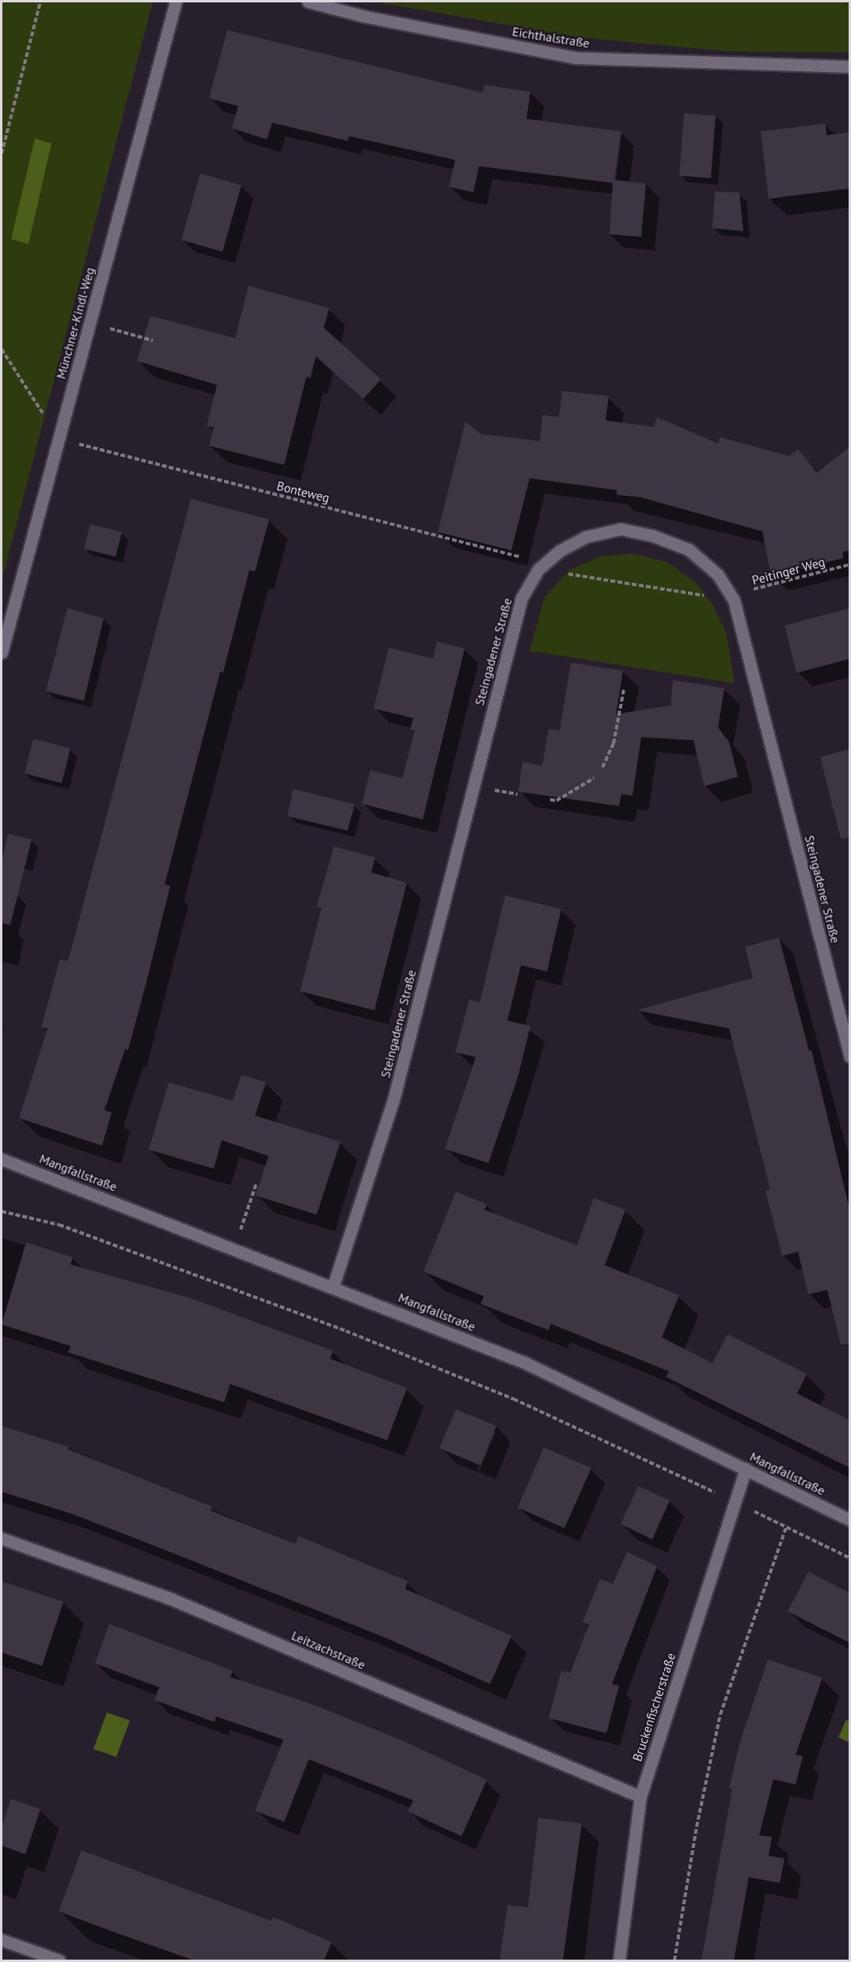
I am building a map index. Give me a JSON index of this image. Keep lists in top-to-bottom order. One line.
{"streets":{"street":["Eichthalstraße","Münchner-Kindl-Weg","Steingadener Straße","Mangfallstraße","Leitzachstraße","Bruckenfischerstraße"],"path":["Bonteweg","Peitinger Weg"]},"crossings":[["Münchner-Kindl-Weg","Bonteweg"],["Bonteweg","Steingadener Straße"],["Peitinger Weg","Steingadener Straße"],["Steingadener Straße","Mangfallstraße"],["Mangfallstraße","Bruckenfischerstraße"],["Leitzachstraße","Bruckenfischerstraße"]]}
